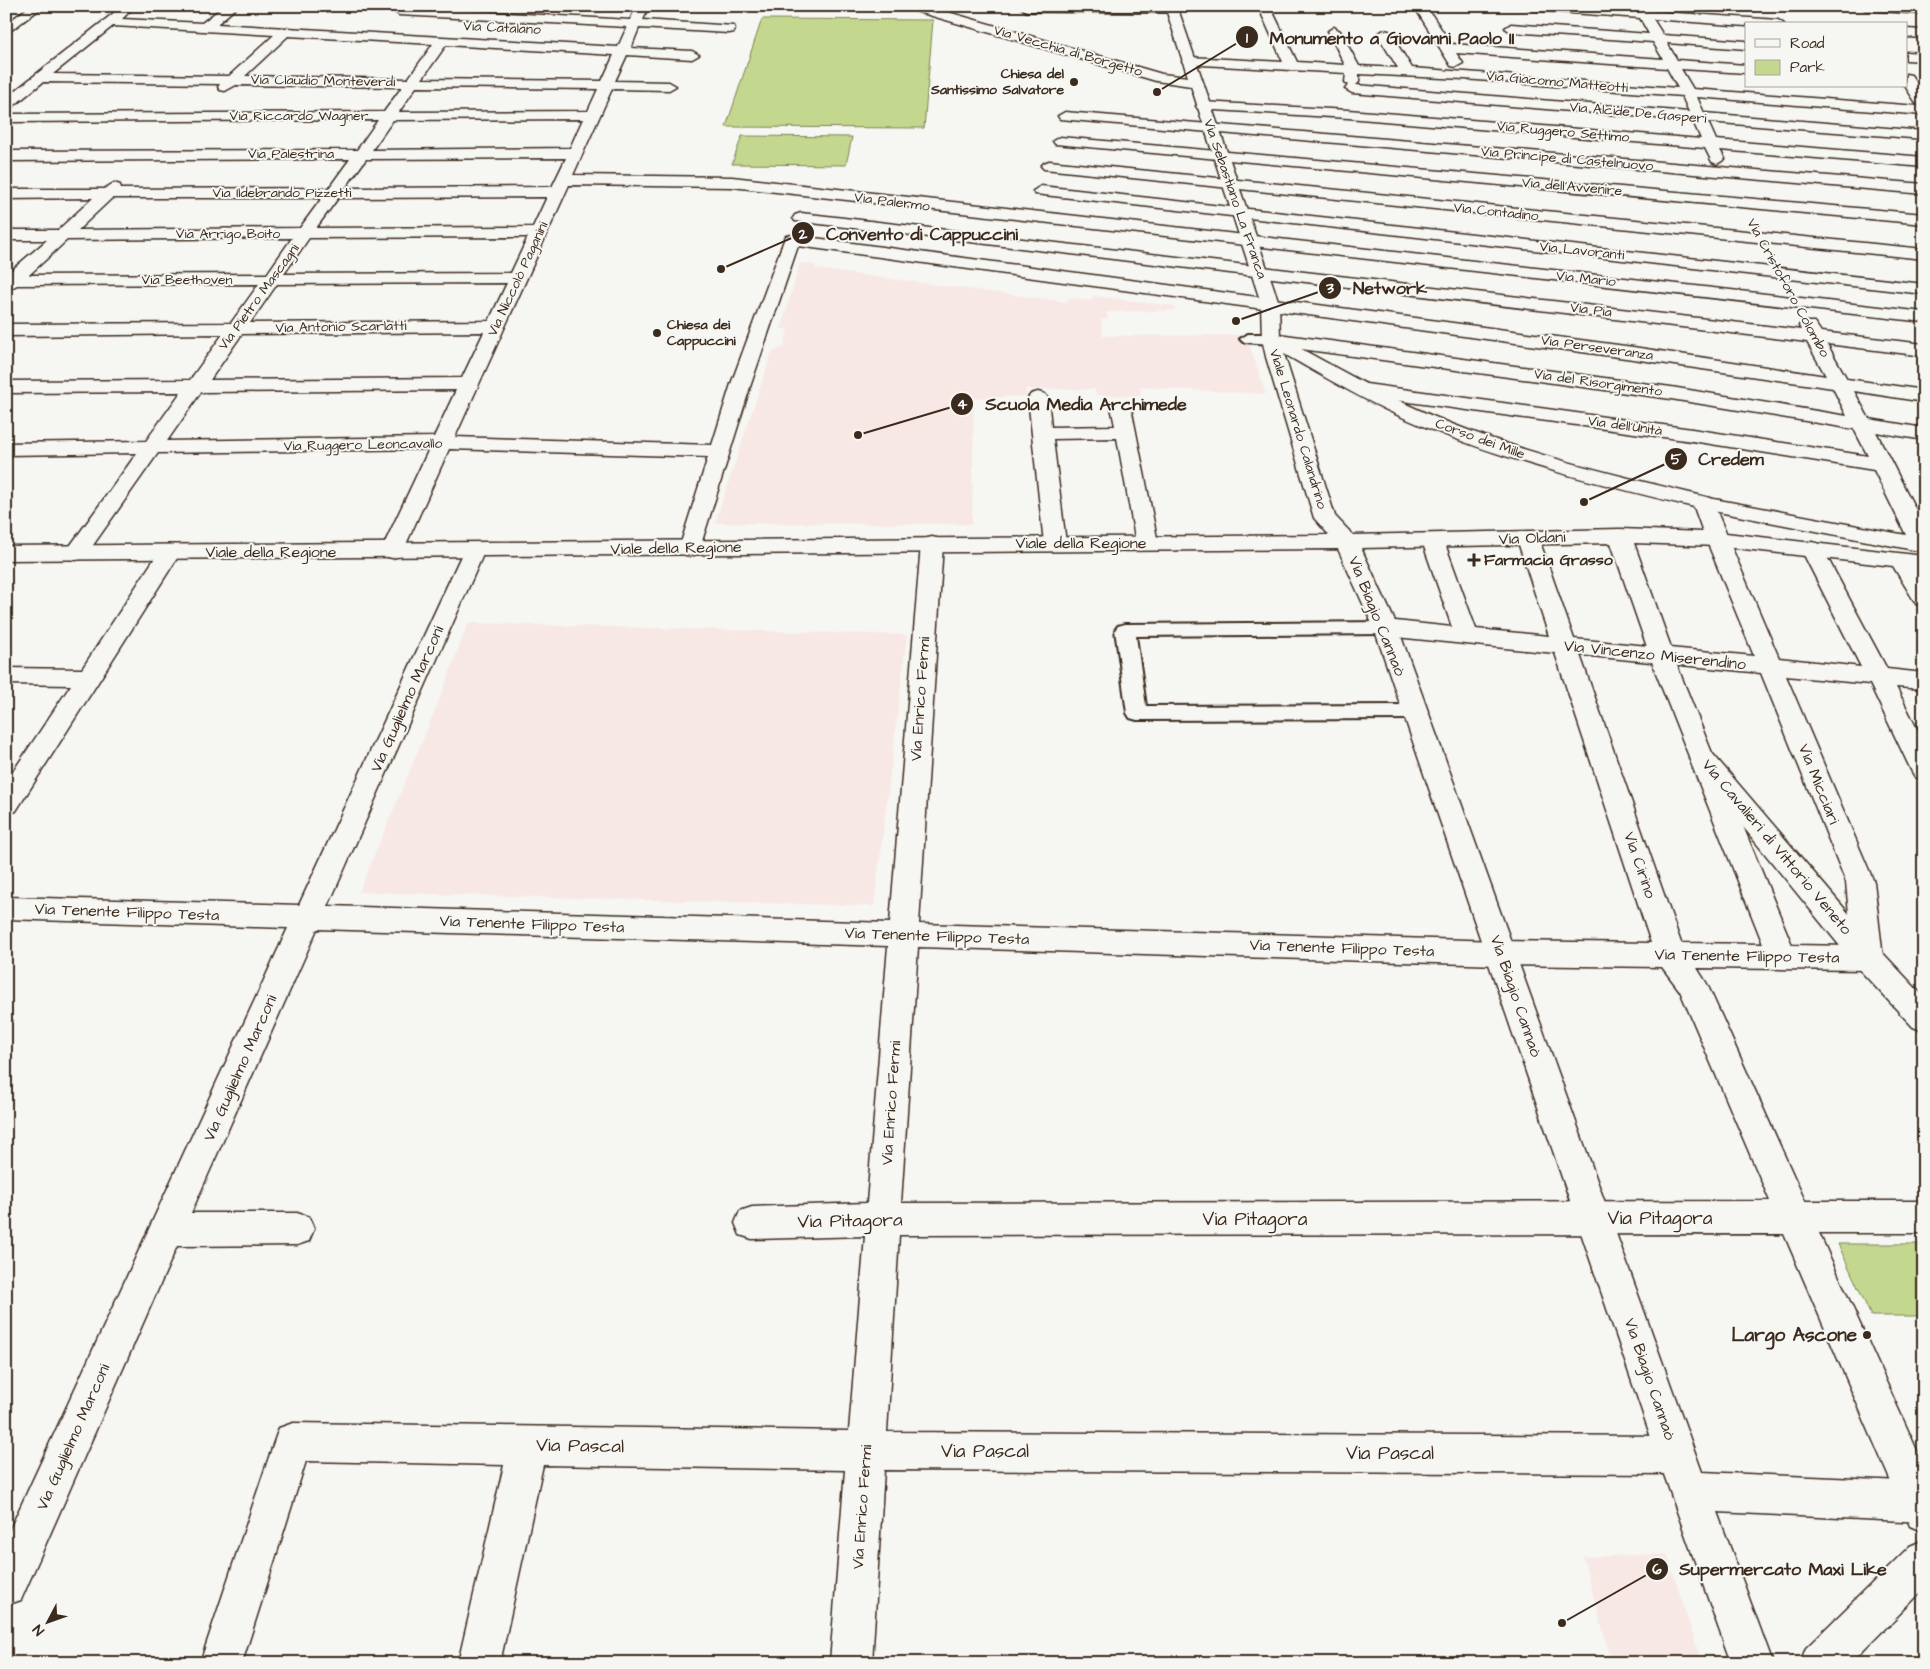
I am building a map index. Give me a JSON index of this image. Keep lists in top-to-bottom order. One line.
{"streets":{"street":["Via Catalano","Via Vecchia di Borgetto","Via Claudio Monteverdi","Via Giacomo Matteotti","Via Alcide De Gasperi","Via Riccardo Wagner","Via Ruggero Settimo","Via Palestrina","Via Principe di Castelnuovo","Via dell'Avvenire","Via Ildebrando Pizzetti","Via Sebastiano La Franca","Via Palermo","Via Contadino","Via Arrigo Boito","Via Lavoranti","Via Niccolò Paganini","Via Mario","Via Beethoven","Via Cristoforo Colombo","Via Pietro Mascagni","Via Pia","Via Antonio Scarlatti","Via Perseveranza","Via del Risorgimento","Via dell'Unità","Viale Leonardo Calandrino","Corso dei Mille","Via Ruggero Leoncavallo","Via Oldani","Viale della Regione","Via Biagio Cannaò","Via Vincenzo Miserendino","Via Guglielmo Marconi","Via Enrico Fermi","Via Micciari","Via Cavalieri di Vittorio Veneto","Via Cirino","Via Tenente Filippo Testa","Via Pitagora","Via Pascal"]},"crossings":[["Via Catalano","Via Niccolò Paganini"],["Via Catalano","Via Pietro Mascagni"],["Via Vecchia di Borgetto","Via Sebastiano La Franca"],["Via Claudio Monteverdi","Via Niccolò Paganini"],["Via Claudio Monteverdi","Via Pietro Mascagni"],["Via Giacomo Matteotti","Via Sebastiano La Franca"],["Via Giacomo Matteotti","Via Cristoforo Colombo"],["Via Alcide De Gasperi","Via Cristoforo Colombo"],["Via Riccardo Wagner","Via Niccolò Paganini"],["Via Riccardo Wagner","Via Pietro Mascagni"],["Via Ruggero Settimo","Via Sebastiano La Franca"],["Via Ruggero Settimo","Via Cristoforo Colombo"],["Via Palestrina","Via Niccolò Paganini"],["Via Palestrina","Via Pietro Mascagni"],["Via Principe di Castelnuovo","Via Sebastiano La Franca"],["Via Principe di Castelnuovo","Via Cristoforo Colombo"],["Via dell'Avvenire","Via Sebastiano La Franca"],["Via dell'Avvenire","Via Cristoforo Colombo"],["Via Ildebrando Pizzetti","Via Palermo"],["Via Ildebrando Pizzetti","Via Niccolò Paganini"],["Via Ildebrando Pizzetti","Via Pietro Mascagni"],["Via Sebastiano La Franca","Via Palermo"],["Via Sebastiano La Franca","Via Contadino"],["Via Sebastiano La Franca","Via Lavoranti"],["Via Sebastiano La Franca","Via Mario"],["Via Sebastiano La Franca","Via Pia"],["Via Sebastiano La Franca","Via Perseveranza"],["Via Sebastiano La Franca","Via del Risorgimento"],["Via Sebastiano La Franca","Viale Leonardo Calandrino"],["Via Sebastiano La Franca","Corso dei Mille"],["Via Palermo","Via Niccolò Paganini"],["Via Palermo","Via Mario"],["Via Contadino","Via Cristoforo Colombo"],["Via Arrigo Boito","Via Niccolò Paganini"],["Via Arrigo Boito","Via Pietro Mascagni"],["Via Lavoranti","Via Cristoforo Colombo"],["Via Niccolò Paganini","Via Beethoven"],["Via Niccolò Paganini","Via Antonio Scarlatti"],["Via Niccolò Paganini","Via Ruggero Leoncavallo"],["Via Niccolò Paganini","Viale della Regione"],["Via Mario","Via Cristoforo Colombo"],["Via Beethoven","Via Pietro Mascagni"],["Via Cristoforo Colombo","Via Pia"],["Via Cristoforo Colombo","Via Perseveranza"],["Via Cristoforo Colombo","Via del Risorgimento"],["Via Cristoforo Colombo","Via dell'Unità"],["Via Cristoforo Colombo","Corso dei Mille"],["Via Pietro Mascagni","Via Antonio Scarlatti"],["Via Pietro Mascagni","Via Ruggero Leoncavallo"],["Via Pietro Mascagni","Viale della Regione"],["Via Perseveranza","Via Ruggero Leoncavallo"],["Via del Risorgimento","Viale Leonardo Calandrino"],["Via del Risorgimento","Corso dei Mille"],["Via dell'Unità","Corso dei Mille"],["Viale Leonardo Calandrino","Corso dei Mille"],["Viale Leonardo Calandrino","Via Oldani"],["Viale Leonardo Calandrino","Viale della Regione"],["Viale Leonardo Calandrino","Via Biagio Cannaò"],["Corso dei Mille","Via Micciari"],["Via Oldani","Viale della Regione"],["Via Oldani","Via Biagio Cannaò"],["Via Oldani","Via Micciari"],["Via Oldani","Via Cavalieri di Vittorio Veneto"],["Via Oldani","Via Cirino"],["Viale della Regione","Via Biagio Cannaò"],["Viale della Regione","Via Guglielmo Marconi"],["Viale della Regione","Via Enrico Fermi"],["Via Biagio Cannaò","Via Vincenzo Miserendino"],["Via Biagio Cannaò","Via Tenente Filippo Testa"],["Via Biagio Cannaò","Via Pitagora"],["Via Biagio Cannaò","Via Pascal"],["Via Vincenzo Miserendino","Via Micciari"],["Via Vincenzo Miserendino","Via Cavalieri di Vittorio Veneto"],["Via Vincenzo Miserendino","Via Cirino"],["Via Guglielmo Marconi","Via Tenente Filippo Testa"],["Via Enrico Fermi","Via Tenente Filippo Testa"],["Via Enrico Fermi","Via Pitagora"],["Via Enrico Fermi","Via Pascal"],["Via Micciari","Via Cavalieri di Vittorio Veneto"],["Via Micciari","Via Tenente Filippo Testa"],["Via Cavalieri di Vittorio Veneto","Via Tenente Filippo Testa"],["Via Cirino","Via Tenente Filippo Testa"],["Via Cirino","Via Pitagora"],["Via Cirino","Via Pascal"]],"places":{"other":["Chiesa del Santissimo Salvatore","Monumento a Giovanni Paolo II","Convento di Cappuccini","Network","Chiesa dei Cappuccini","Scuola Media Archimede","Credem","Largo Ascone","Supermercato Maxi Like"],"health":["Farmacia Grasso"]},"legend":["Road","Park"],"north":"bottom left"}
